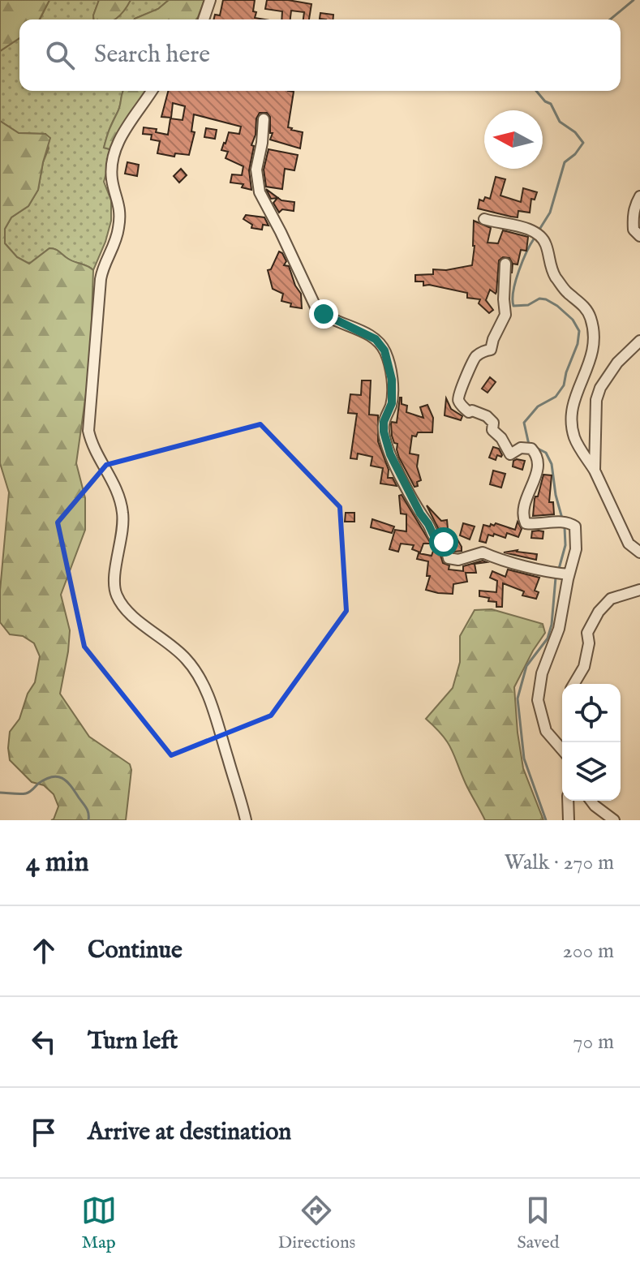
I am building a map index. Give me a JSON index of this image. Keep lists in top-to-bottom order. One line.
{"north":"left","page":{"search":"Search here","heading":["4 min","Walk · 270 m"],"list":[["Continue","200 m"],["Turn left","70 m"],"Arrive at destination"],"nav":["Map","Directions","Saved"]}}
